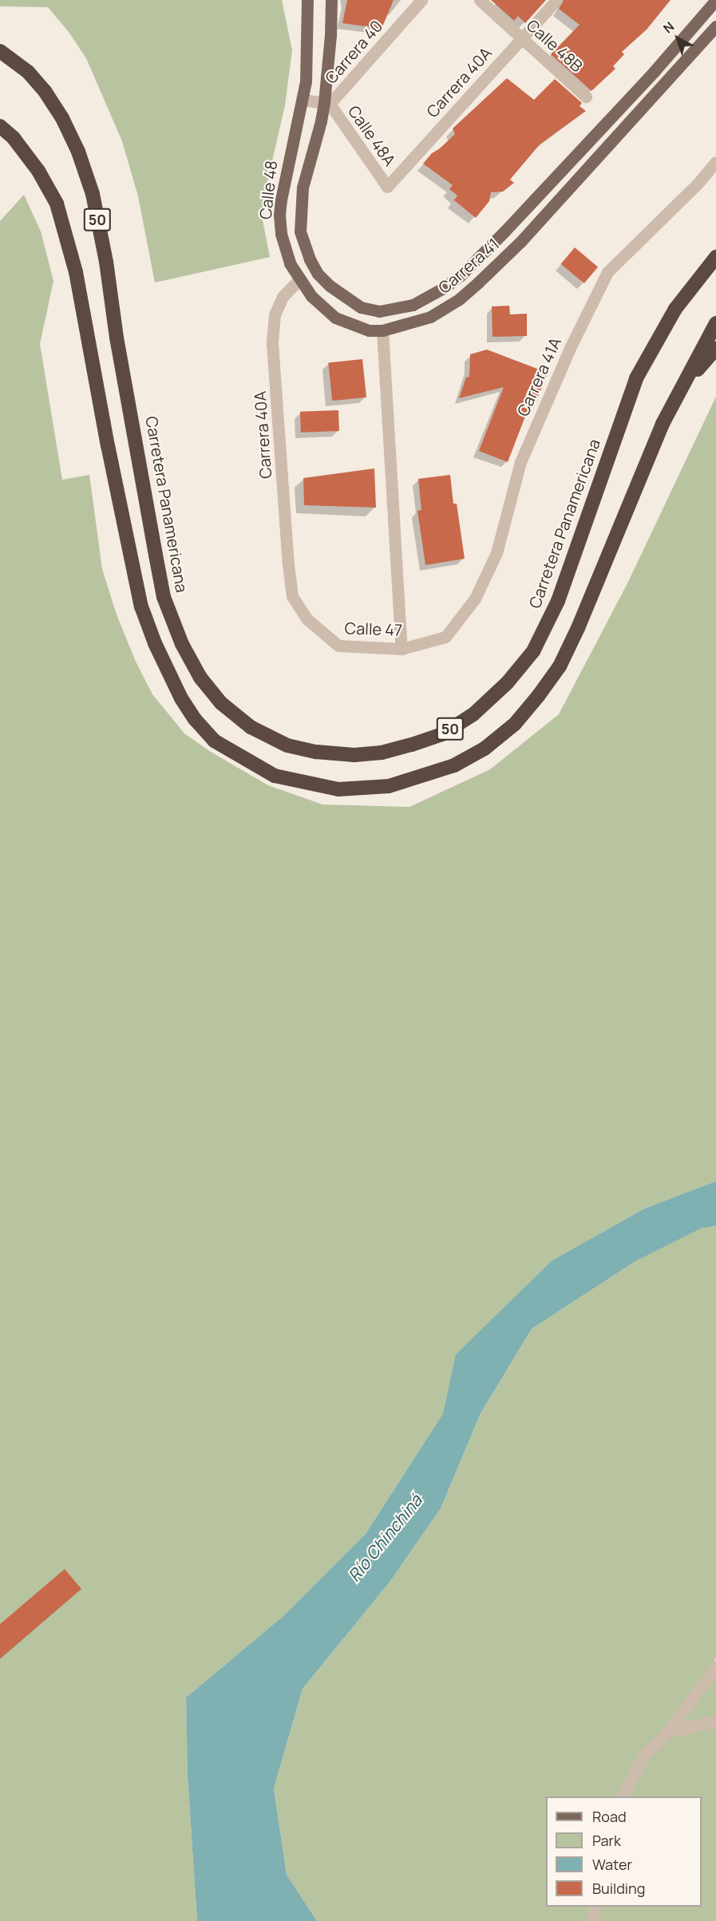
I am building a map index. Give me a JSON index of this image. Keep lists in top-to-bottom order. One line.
{"streets":{"highway":["50","Carretera Panamericana"],"main road":["Calle 48","Carrera 41"],"street":["Calle 48B","Carrera 40","Carrera 40A","Calle 48A","Carrera 41A","Calle 47"]},"crossings":[["Calle 48B","Carrera 40A"],["Carrera 40","Calle 48A"],["Carrera 40","Carrera 41"],["Carrera 40A","Calle 48A"],["Carrera 40A","Calle 48"],["Carrera 40A","Calle 47"],["Calle 48A","Carrera 41"],["Calle 48","Carrera 41"],["Carrera 41A","Calle 47"]],"water":["Río Chinchiná"],"legend":["Road","Park","Water","Building"],"north":"top left"}
